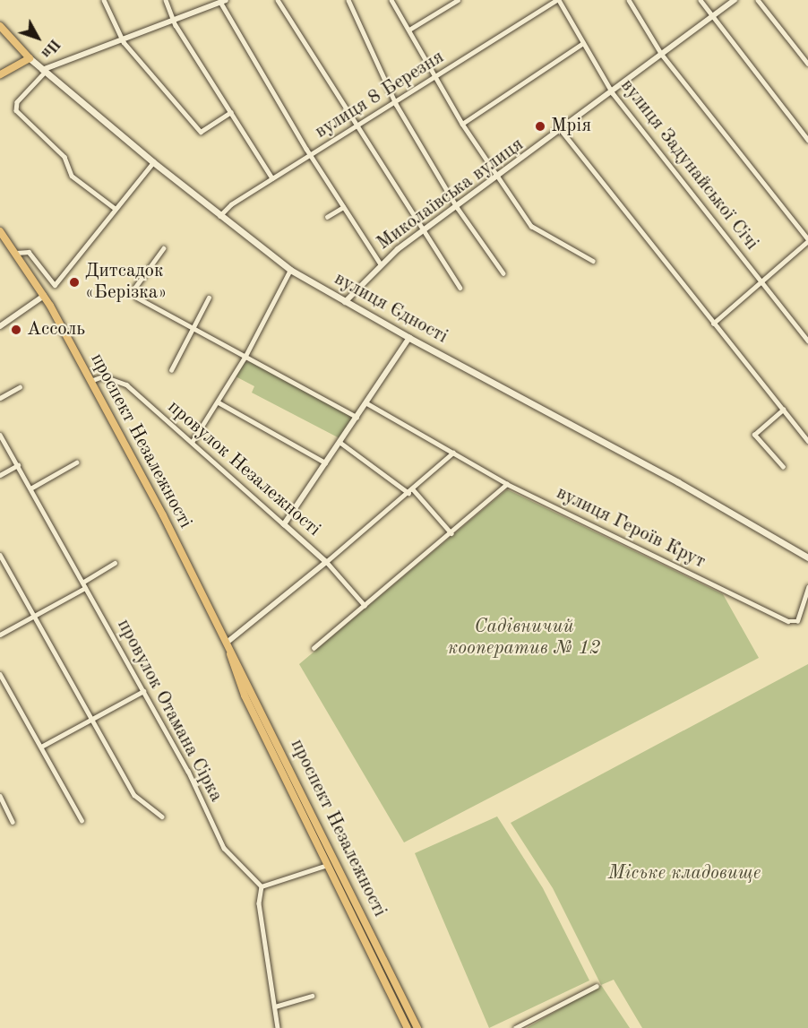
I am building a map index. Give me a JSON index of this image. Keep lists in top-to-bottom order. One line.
{"streets":{"main road":["вулиця Єдності","проспект Незалежності"],"street":["вулиця 8 Березня","вулиця Задунайської Січі","Миколаївська вулиця","провулок Незалежності","вулиця Героїв Крут","провулок Отамана Сірка"]},"crossings":[["вулиця 8 Березня","вулиця Задунайської Січі"],["вулиця 8 Березня","вулиця Єдності"],["вулиця Задунайської Січі","Миколаївська вулиця"],["Миколаївська вулиця","вулиця Єдності"],["проспект Незалежності","провулок Незалежності"]],"parks":["Садівничий кооператив № 12","Міське кладовище"],"places":["Мрія","Дитсадок «Берізка»","Ассоль"],"north":"bottom right"}
